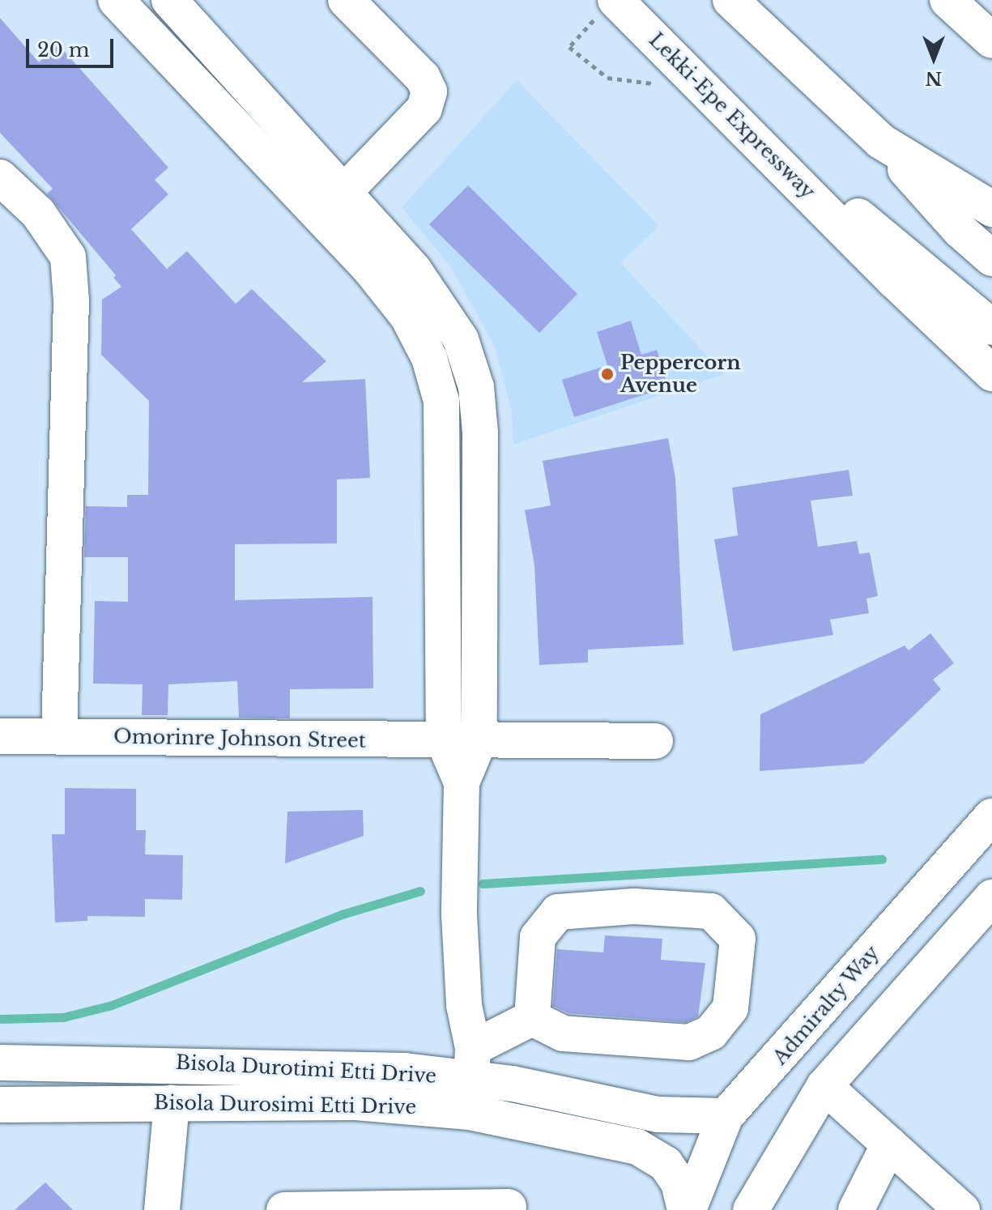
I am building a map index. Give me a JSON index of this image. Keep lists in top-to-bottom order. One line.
{"streets":{"main road":["Lekki-Epe Expressway","Omorinre Johnson Street","Admiralty Way","Bisola Durotimi Etti Drive","Bisola Durosimi Etti Drive"]},"crossings":[["Admiralty Way","Bisola Durotimi Etti Drive"],["Admiralty Way","Bisola Durosimi Etti Drive"],["Bisola Durotimi Etti Drive","Bisola Durosimi Etti Drive"]],"places":["Peppercorn Avenue"],"scale_bar":"20 m","north":"bottom"}
